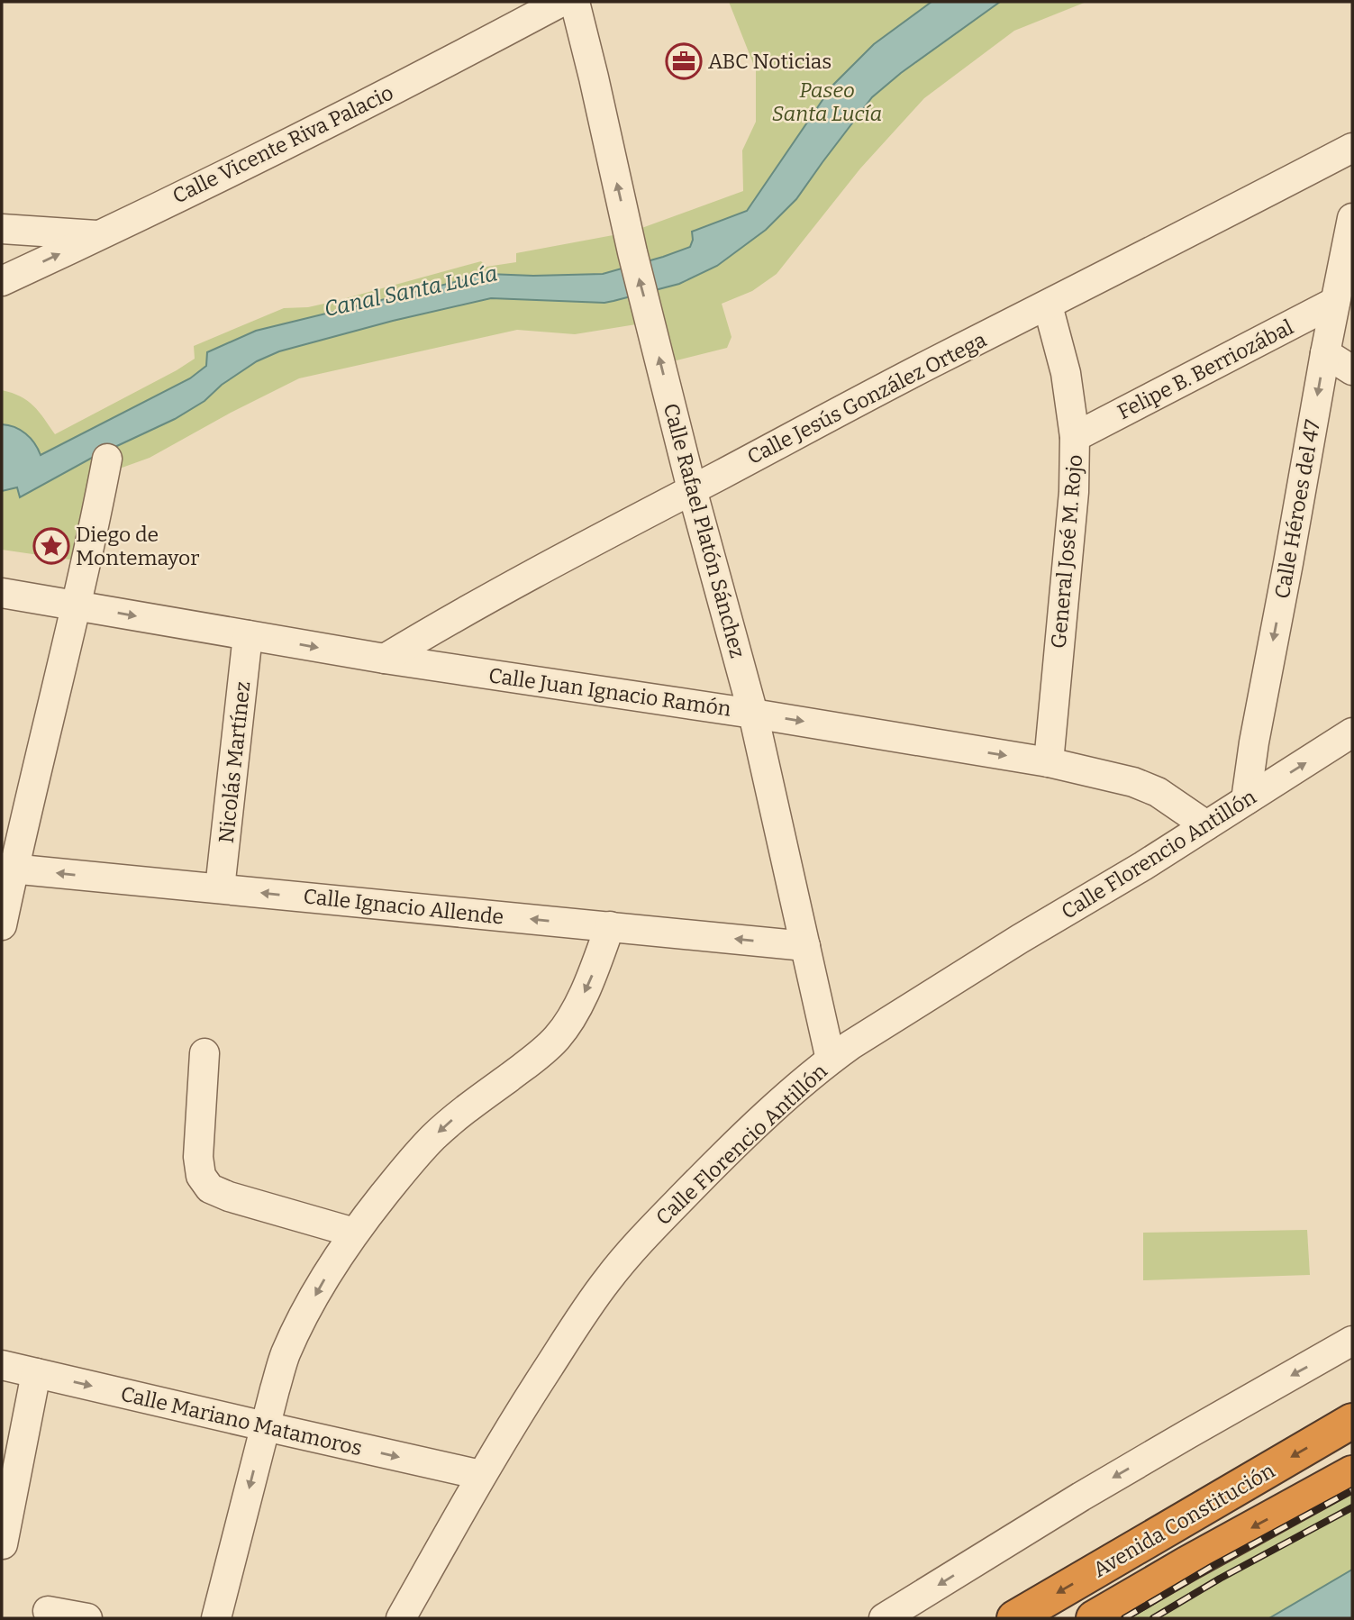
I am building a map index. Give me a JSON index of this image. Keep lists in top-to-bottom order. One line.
{"streets":{"highway":["Avenida Constitución"],"street":["Calle Vicente Riva Palacio","Felipe B. Berriozábal","Calle Jesús González Ortega","Calle Héroes del 47","Calle Rafael Platón Sánchez","General José M. Rojo","Calle Juan Ignacio Ramón","Nicolás Martínez","Calle Florencio Antillón","Calle Ignacio Allende","Calle Mariano Matamoros"]},"crossings":[["Felipe B. Berriozábal","Calle Héroes del 47"],["Felipe B. Berriozábal","General José M. Rojo"],["Calle Jesús González Ortega","Calle Rafael Platón Sánchez"],["Calle Jesús González Ortega","General José M. Rojo"],["Calle Jesús González Ortega","Calle Juan Ignacio Ramón"],["Calle Héroes del 47","Calle Florencio Antillón"],["Calle Rafael Platón Sánchez","Calle Juan Ignacio Ramón"],["Calle Rafael Platón Sánchez","Calle Florencio Antillón"],["Calle Rafael Platón Sánchez","Calle Ignacio Allende"],["General José M. Rojo","Calle Juan Ignacio Ramón"],["Calle Juan Ignacio Ramón","Nicolás Martínez"],["Calle Juan Ignacio Ramón","Calle Florencio Antillón"],["Nicolás Martínez","Calle Ignacio Allende"],["Calle Florencio Antillón","Calle Mariano Matamoros"]],"one_way":["Calle Héroes del 47","Calle Rafael Platón Sánchez","Calle Juan Ignacio Ramón","Calle Ignacio Allende","Calle Mariano Matamoros","Avenida Constitución"],"water":["Canal Santa Lucía"],"parks":["Paseo Santa Lucía"],"places":{"office":["ABC Noticias"],"place":["Diego de Montemayor"]}}
